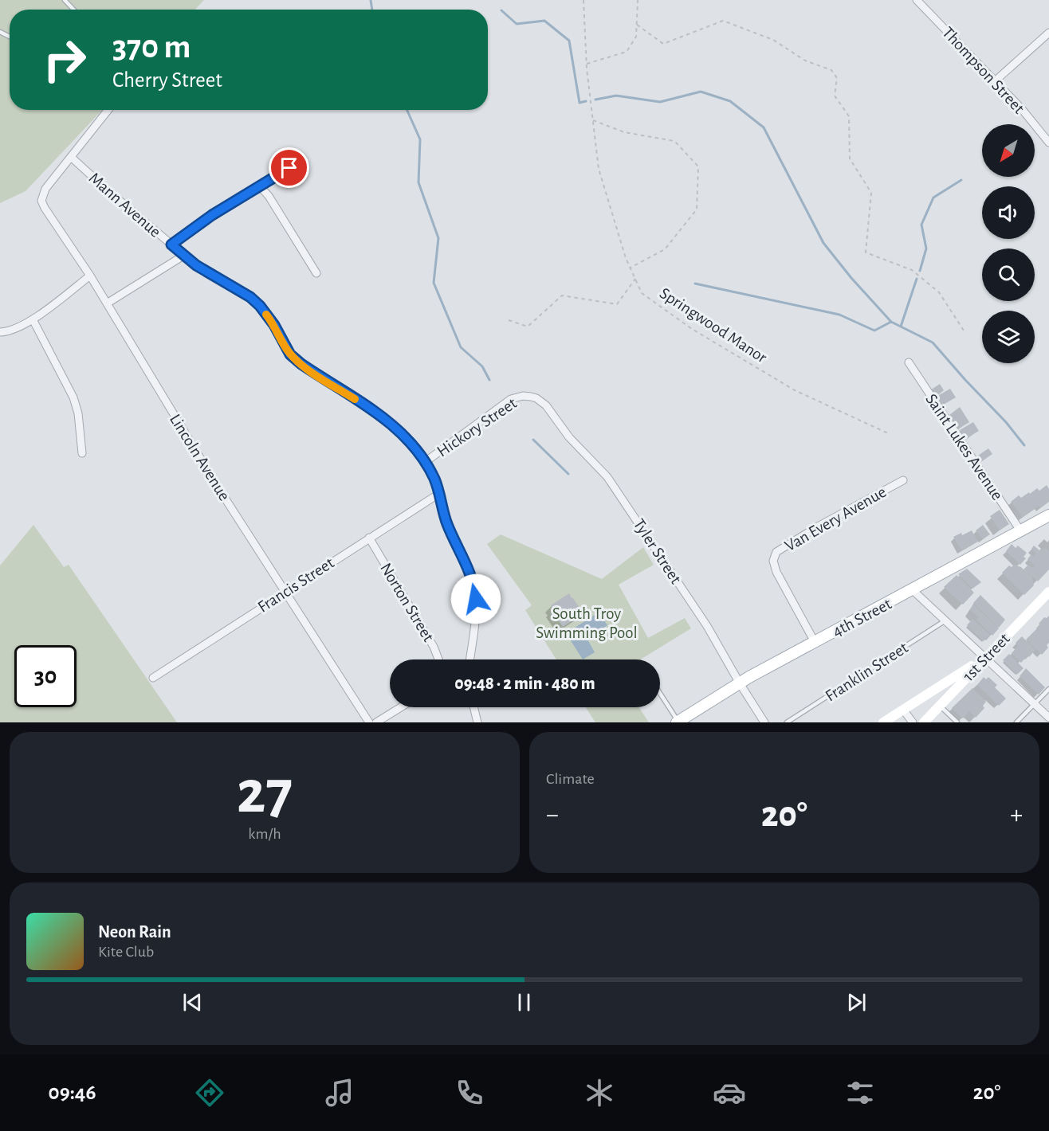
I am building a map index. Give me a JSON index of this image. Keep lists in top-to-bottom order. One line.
{"streets":{"main road":["4th Street"],"street":["Thompson Street","Mann Avenue","Hickory Street","Saint Lukes Avenue","Lincoln Avenue","Van Every Avenue","Tyler Street","Francis Street","Norton Street","1st Street"],"lane":["Franklin Street"],"path":["Springwood Manor"]},"crossings":[["Mann Avenue","Hickory Street"],["Mann Avenue","Lincoln Avenue"],["Mann Avenue","Francis Street"],["Hickory Street","Tyler Street"],["Saint Lukes Avenue","4th Street"],["Lincoln Avenue","Francis Street"],["Van Every Avenue","4th Street"],["Tyler Street","4th Street"],["Francis Street","Norton Street"]],"parks":["South Troy Swimming Pool"],"north":"bottom left","page":{"turn":["370 m","Cherry Street"],"limit":"30","trip":"09:48 · 2 min · 480 m","tile":[["27","km/h"],"Climate"],"heat":["−","20°","+"],"song":["Neon Rain","Kite Club"],"tabs":["09:46","20°"]}}
